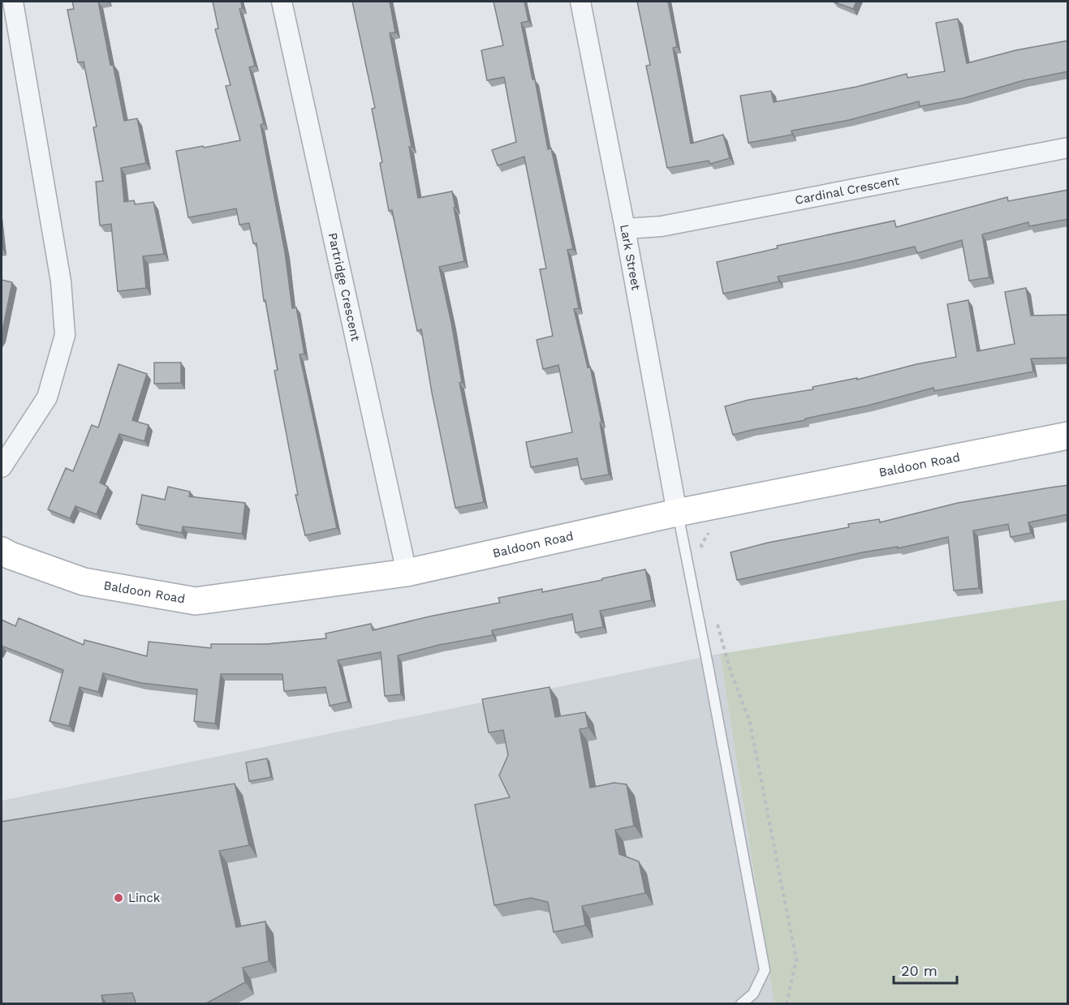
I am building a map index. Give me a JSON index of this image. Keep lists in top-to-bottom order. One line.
{"streets":{"street":["Cardinal Crescent","Lark Street","Partridge Crescent","Baldoon Road"]},"crossings":[["Cardinal Crescent","Lark Street"],["Lark Street","Baldoon Road"],["Partridge Crescent","Baldoon Road"]],"places":["Linck"],"scale_bar":"20 m"}
